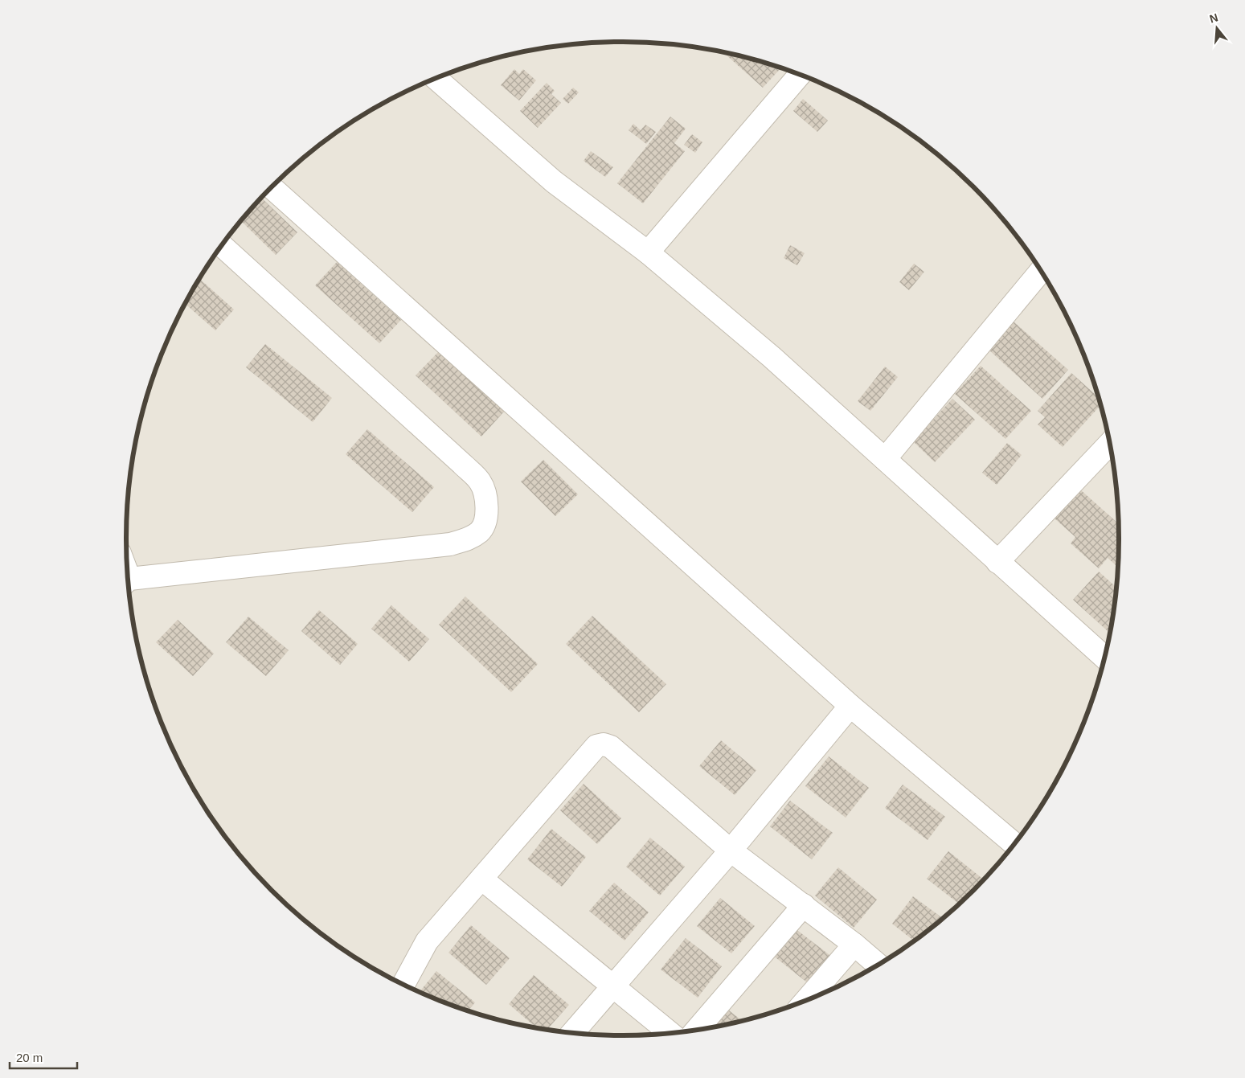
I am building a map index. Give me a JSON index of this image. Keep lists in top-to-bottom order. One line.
{"scale_bar":"20 m","north":"top"}
